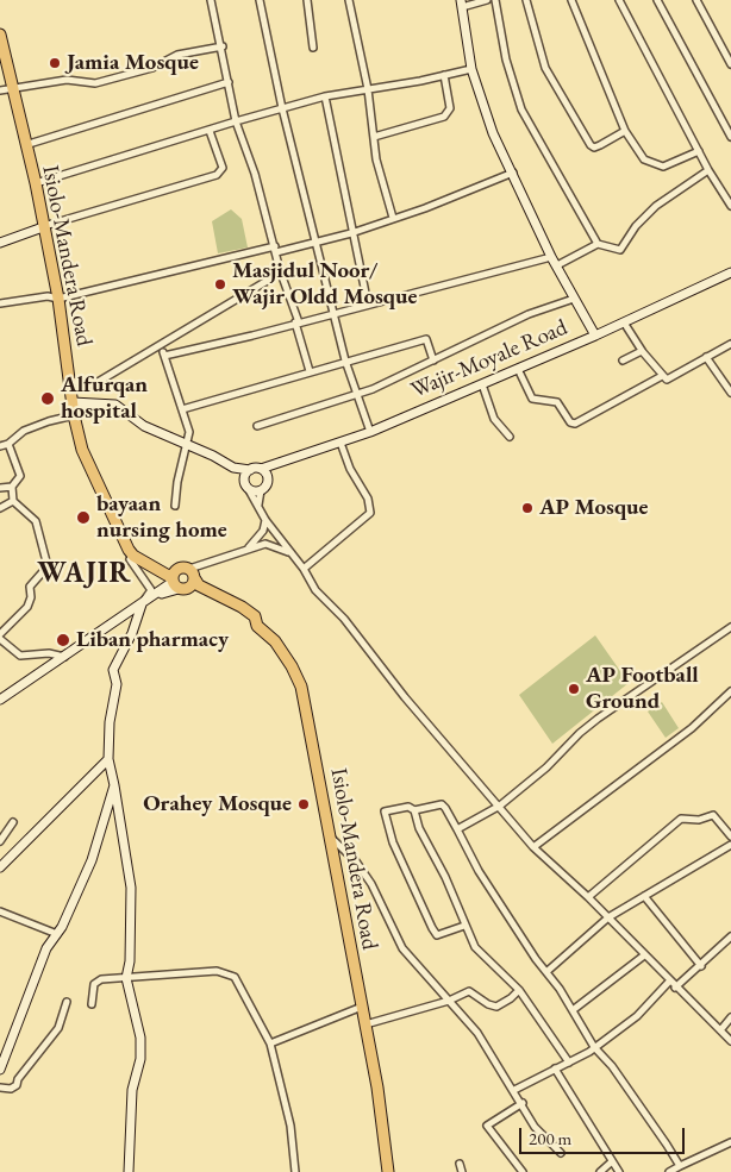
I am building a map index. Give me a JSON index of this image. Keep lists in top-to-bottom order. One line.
{"streets":{"highway":["Isiolo-Mandera Road"],"street":["Wajir-Moyale Road"]},"districts":["WAJIR"],"places":["Jamia Mosque","Masjidul Noor/ Wajir Oldd Mosque","Alfurqan hospital","AP Mosque","bayaan nursing home","Liban pharmacy","AP Football Ground","Orahey Mosque"],"scale_bar":"200 m"}
